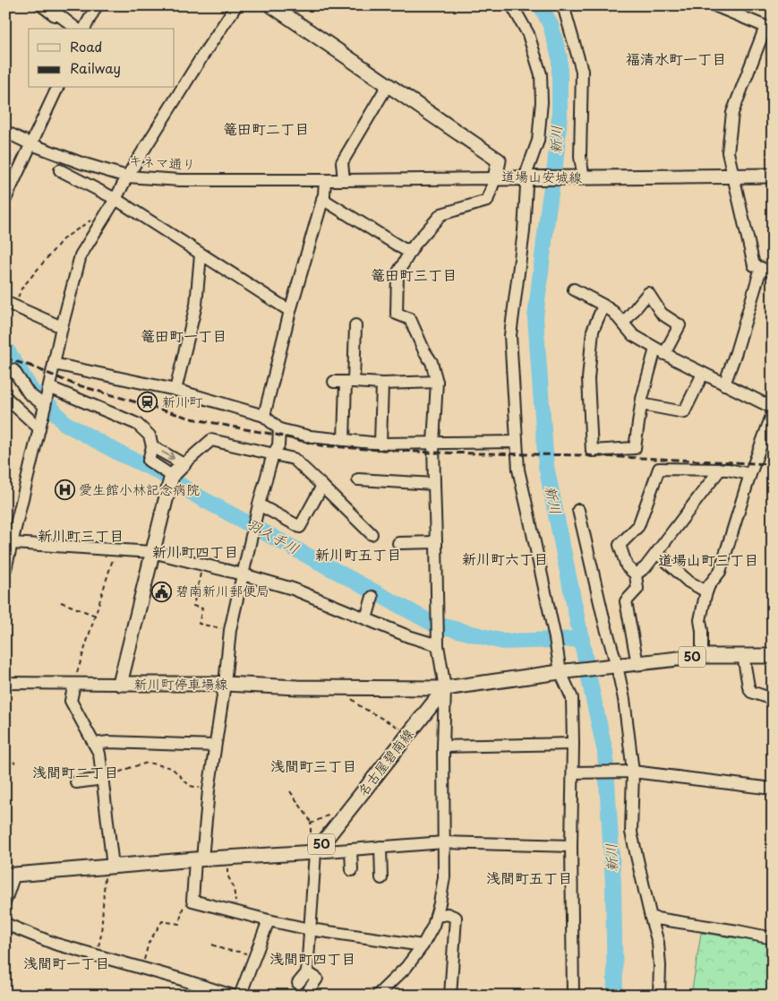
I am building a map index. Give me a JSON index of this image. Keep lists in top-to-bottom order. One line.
{"streets":{"main road":["道場山安城線","50","新川町停車場線","名古屋碧南線"],"street":["キネマ通り"]},"crossings":[["キネマ通り","道場山安城線"],["50","新川町停車場線"],["50","名古屋碧南線"],["新川町停車場線","名古屋碧南線"]],"districts":["福清水町一丁目","篭田町二丁目","篭田町三丁目","篭田町一丁目","新川町三丁目","新川町四丁目","新川町五丁目","新川町六丁目","道場山町三丁目","浅間町三丁目","浅間町二丁目","浅間町五丁目","浅間町四丁目","浅間町一丁目"],"water":["新川","羽久手川"],"places":{"station":["新川町"],"hospital":["愛生館小林記念病院"],"public building":["碧南新川郵便局"]},"legend":["Road","Railway"]}
